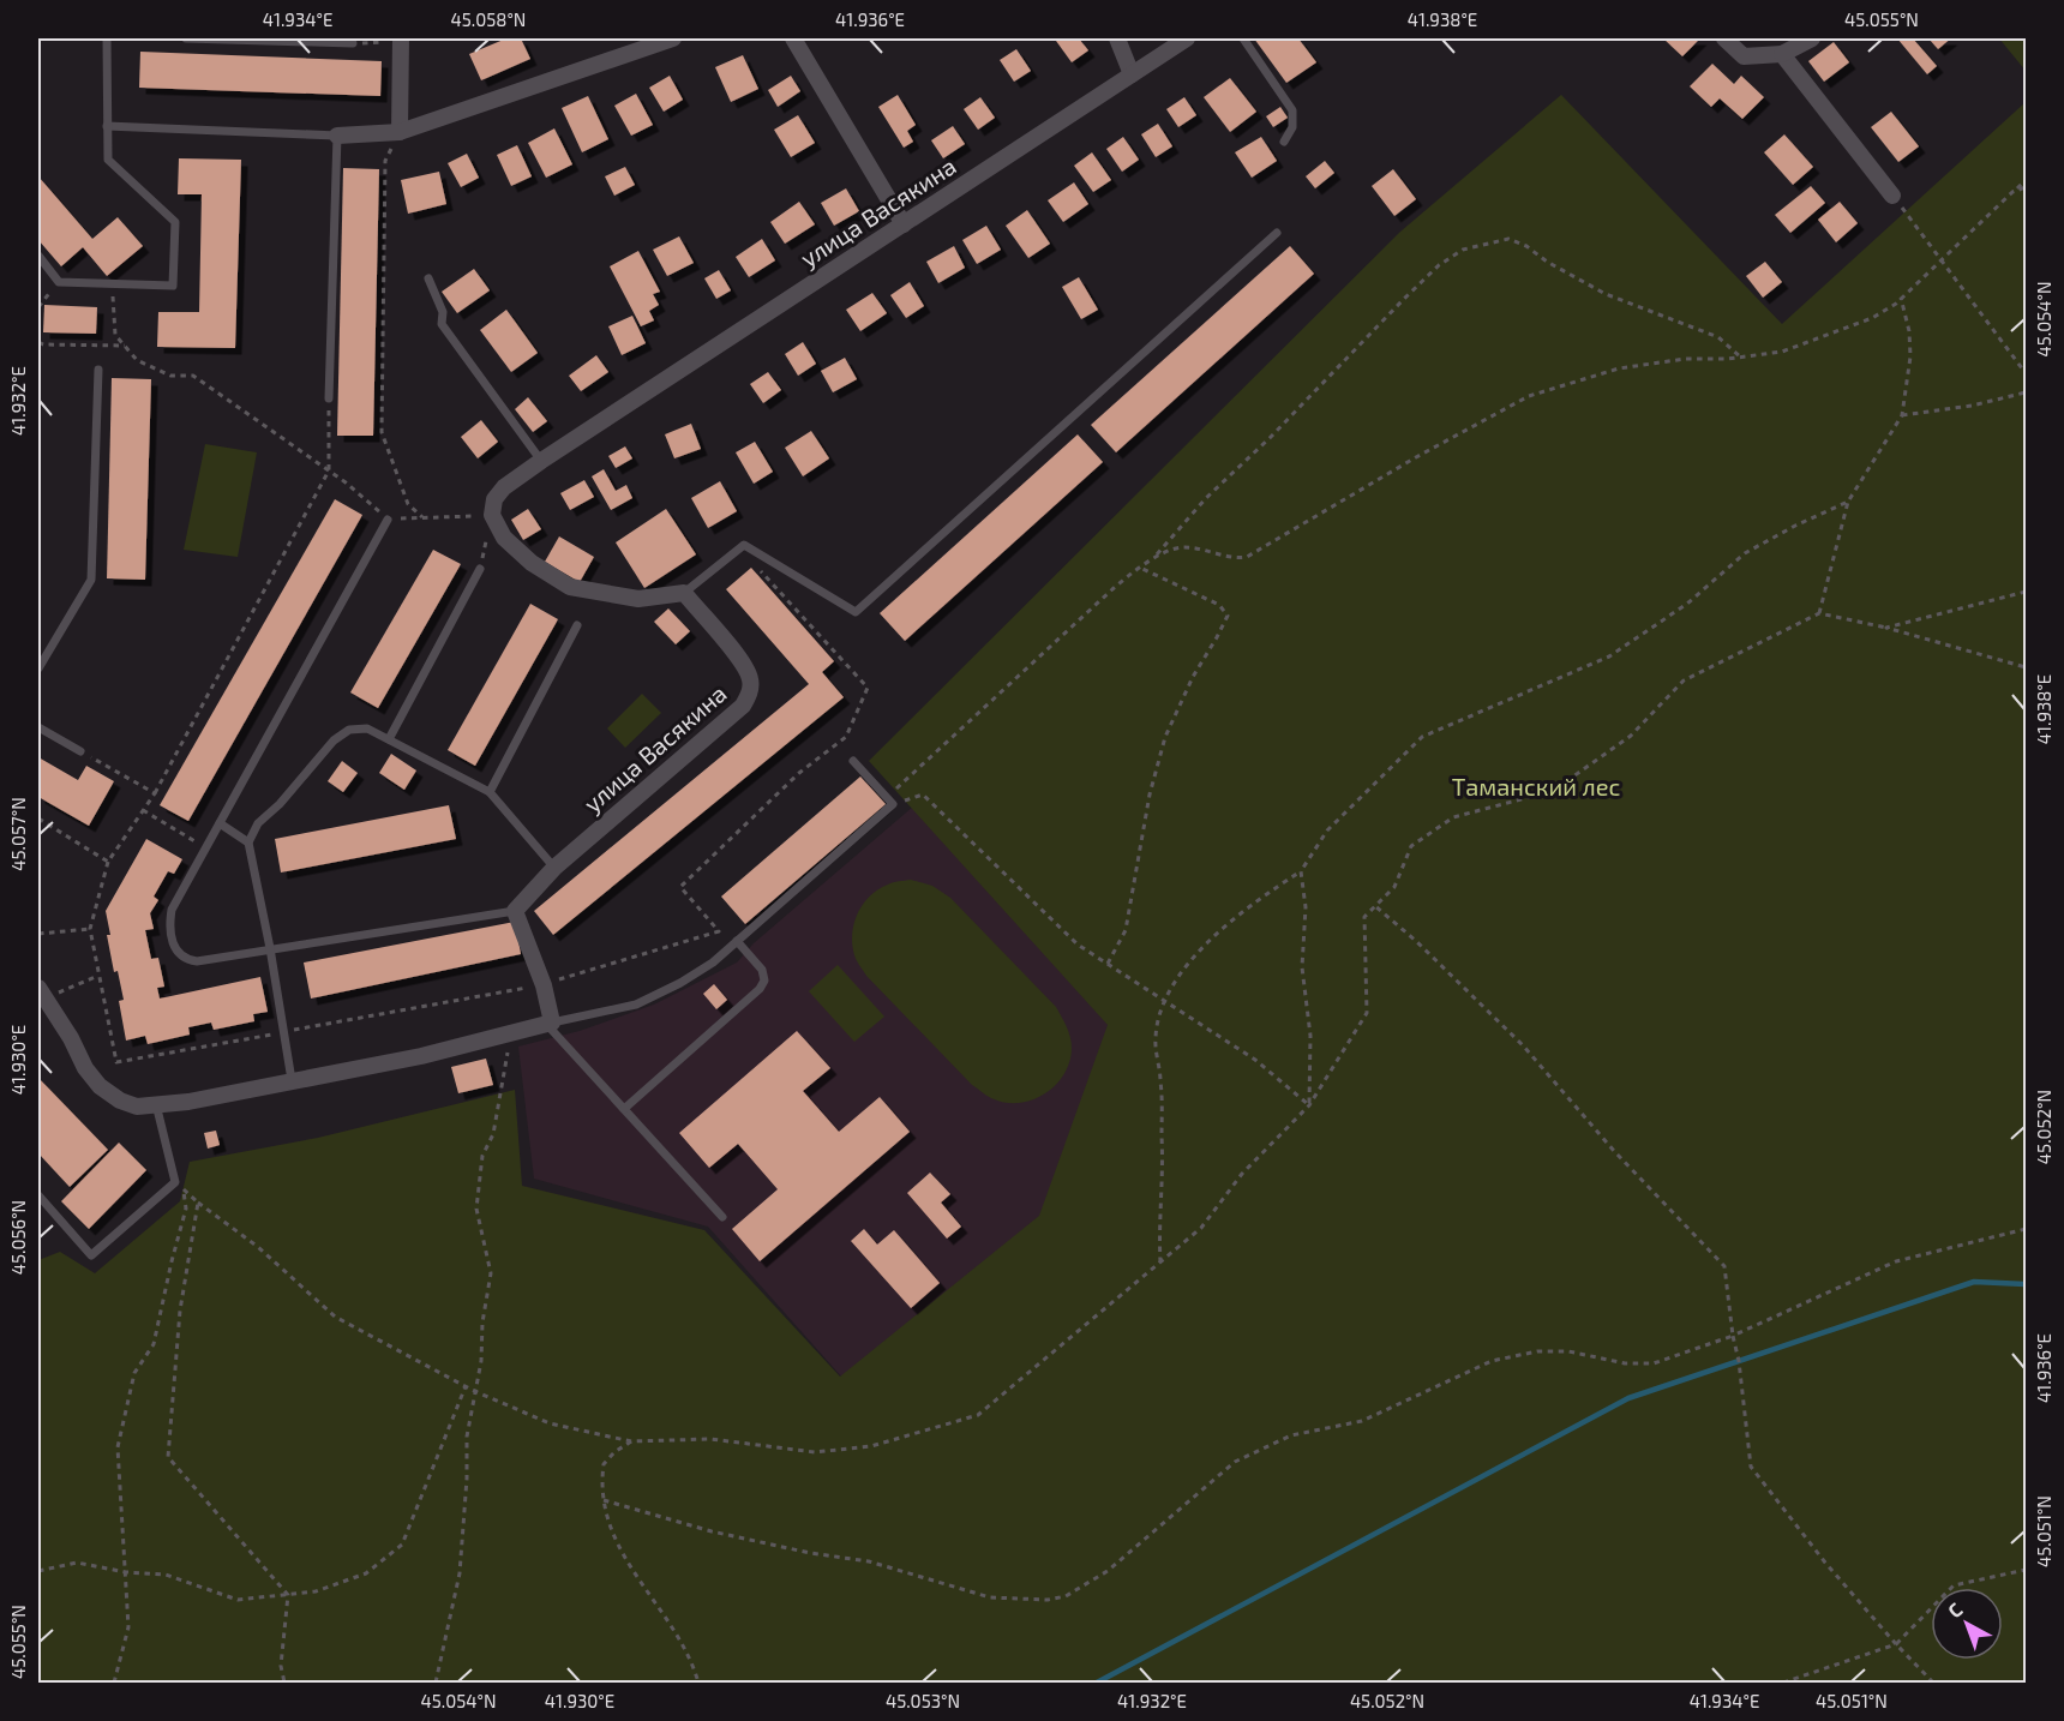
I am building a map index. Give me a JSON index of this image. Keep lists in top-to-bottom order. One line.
{"streets":{"street":["улица Васякина"]},"parks":["Таманский лес"],"north":"top left","coordinates":["41.934°E","45.058°N","41.936°E","41.938°E","45.055°N","45.054°N","41.932°E","45.057°N","41.930°E","45.052°N","45.056°N","45.051°N","45.053°N"]}
